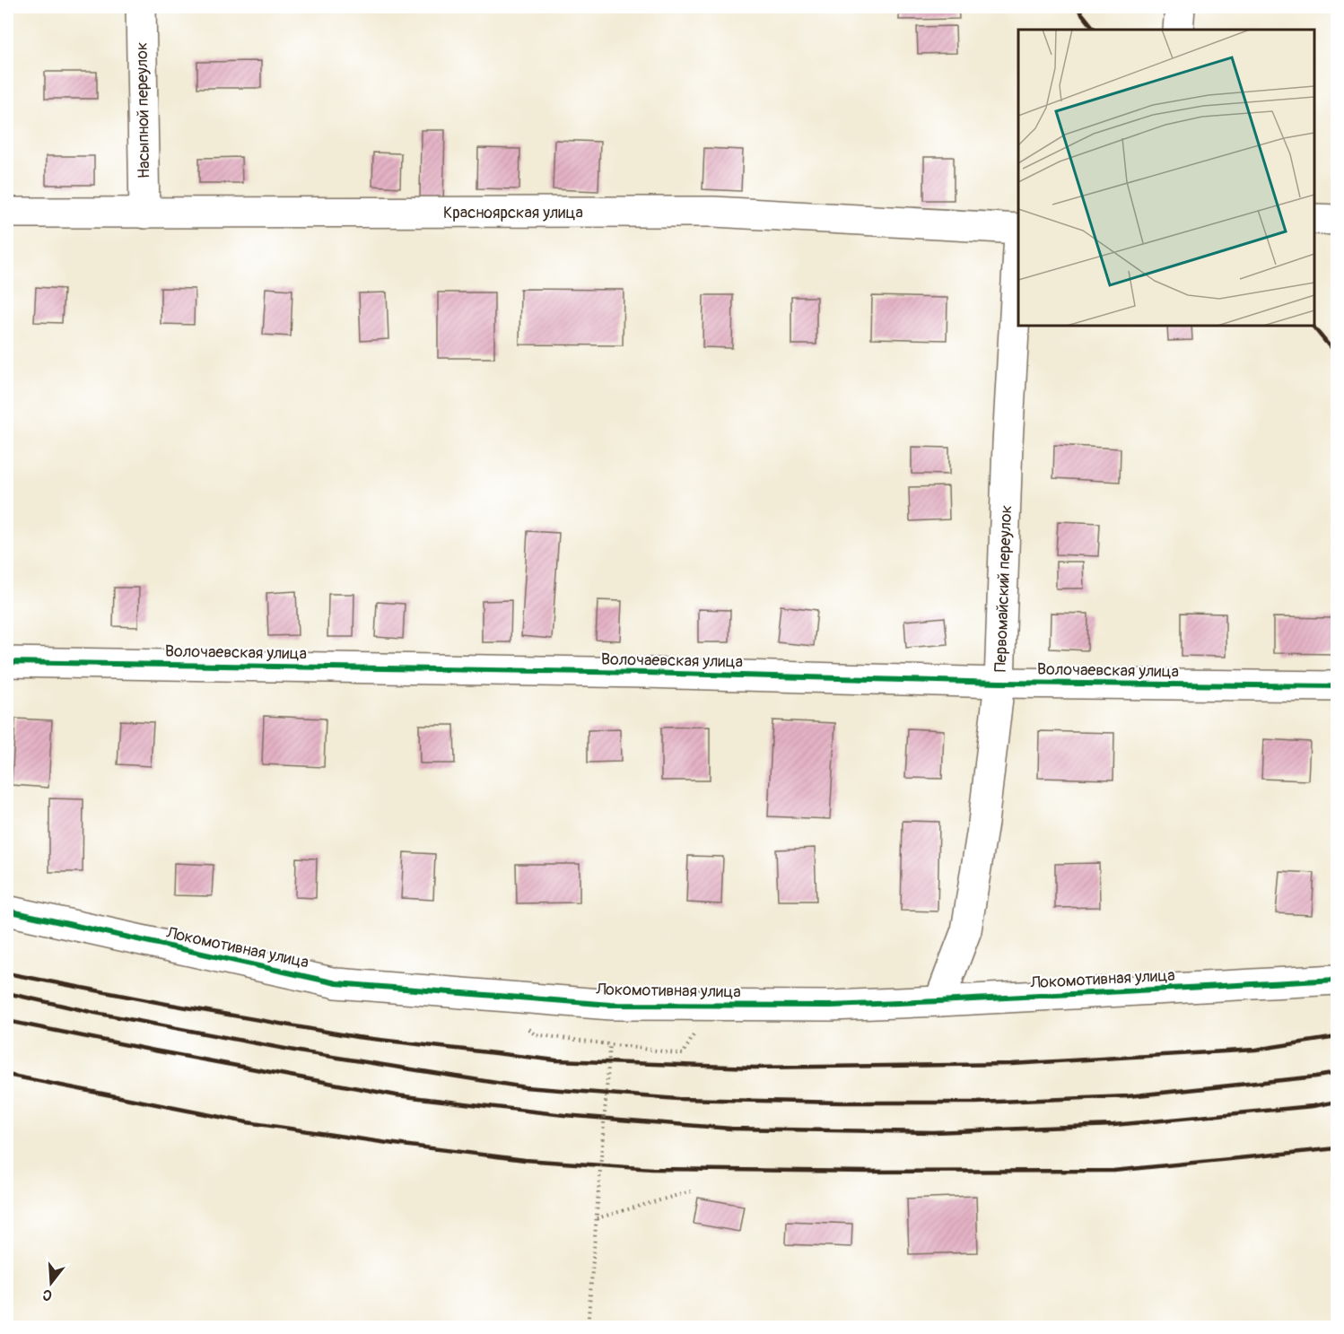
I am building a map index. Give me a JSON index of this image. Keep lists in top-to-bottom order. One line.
{"streets":{"street":["Насыпной переулок","Красноярская улица","Первомайский переулок","Волочаевская улица","Локомотивная улица"]},"crossings":[["Насыпной переулок","Красноярская улица"],["Первомайский переулок","Волочаевская улица"],["Первомайский переулок","Локомотивная улица"]],"north":"bottom"}
